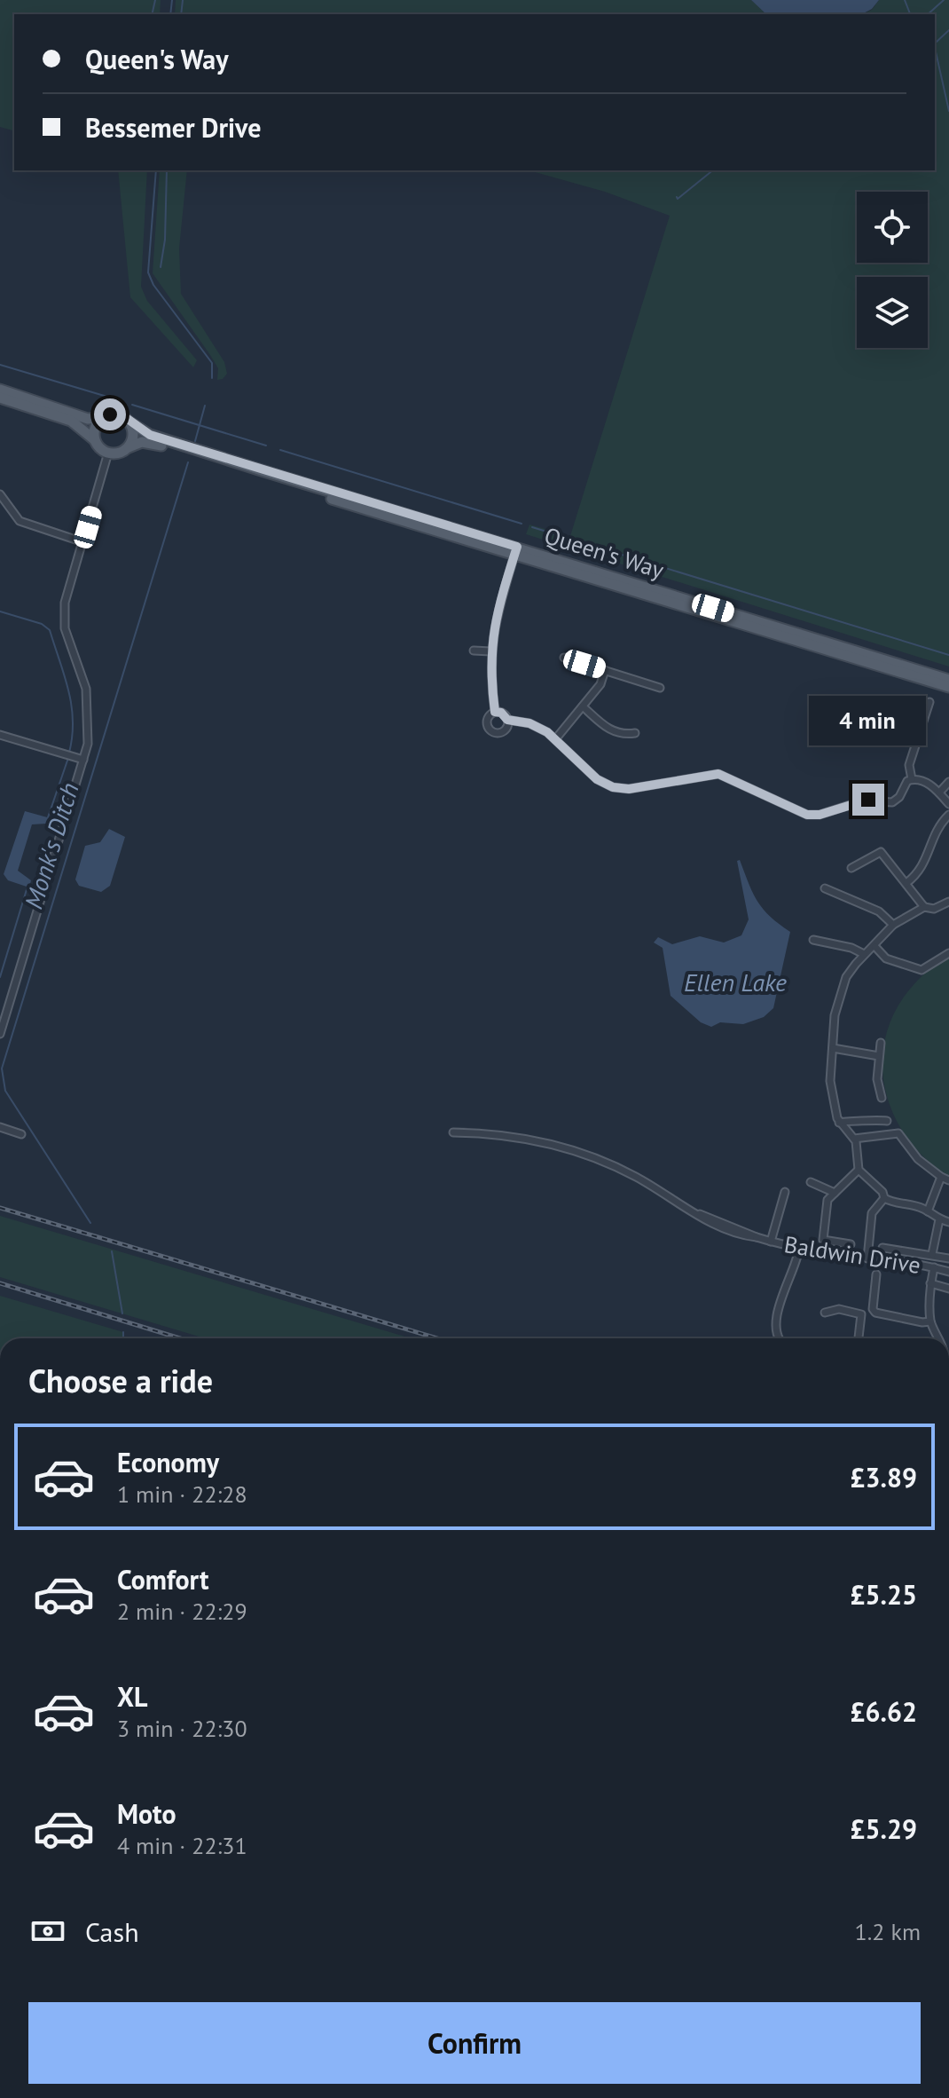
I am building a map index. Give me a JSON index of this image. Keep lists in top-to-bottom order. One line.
{"streets":{"main road":["Queen's Way"],"street":["Baldwin Drive"]},"water":["Monk's Ditch","Ellen Lake"],"page":{"banner":["Queen's Way","Bessemer Drive"],"bubble":"4 min","heading":"Choose a ride","list":[{"name":"Economy","note":"1 min · 22:28","value":"£3.89"},{"name":"Comfort","note":"2 min · 22:29","value":"£5.25"},{"name":"XL","note":"3 min · 22:30","value":"£6.62"},{"name":"Moto","note":"4 min · 22:31","value":"£5.29"}],"pay":["Cash","1.2 km"],"buttons":"Confirm"}}
